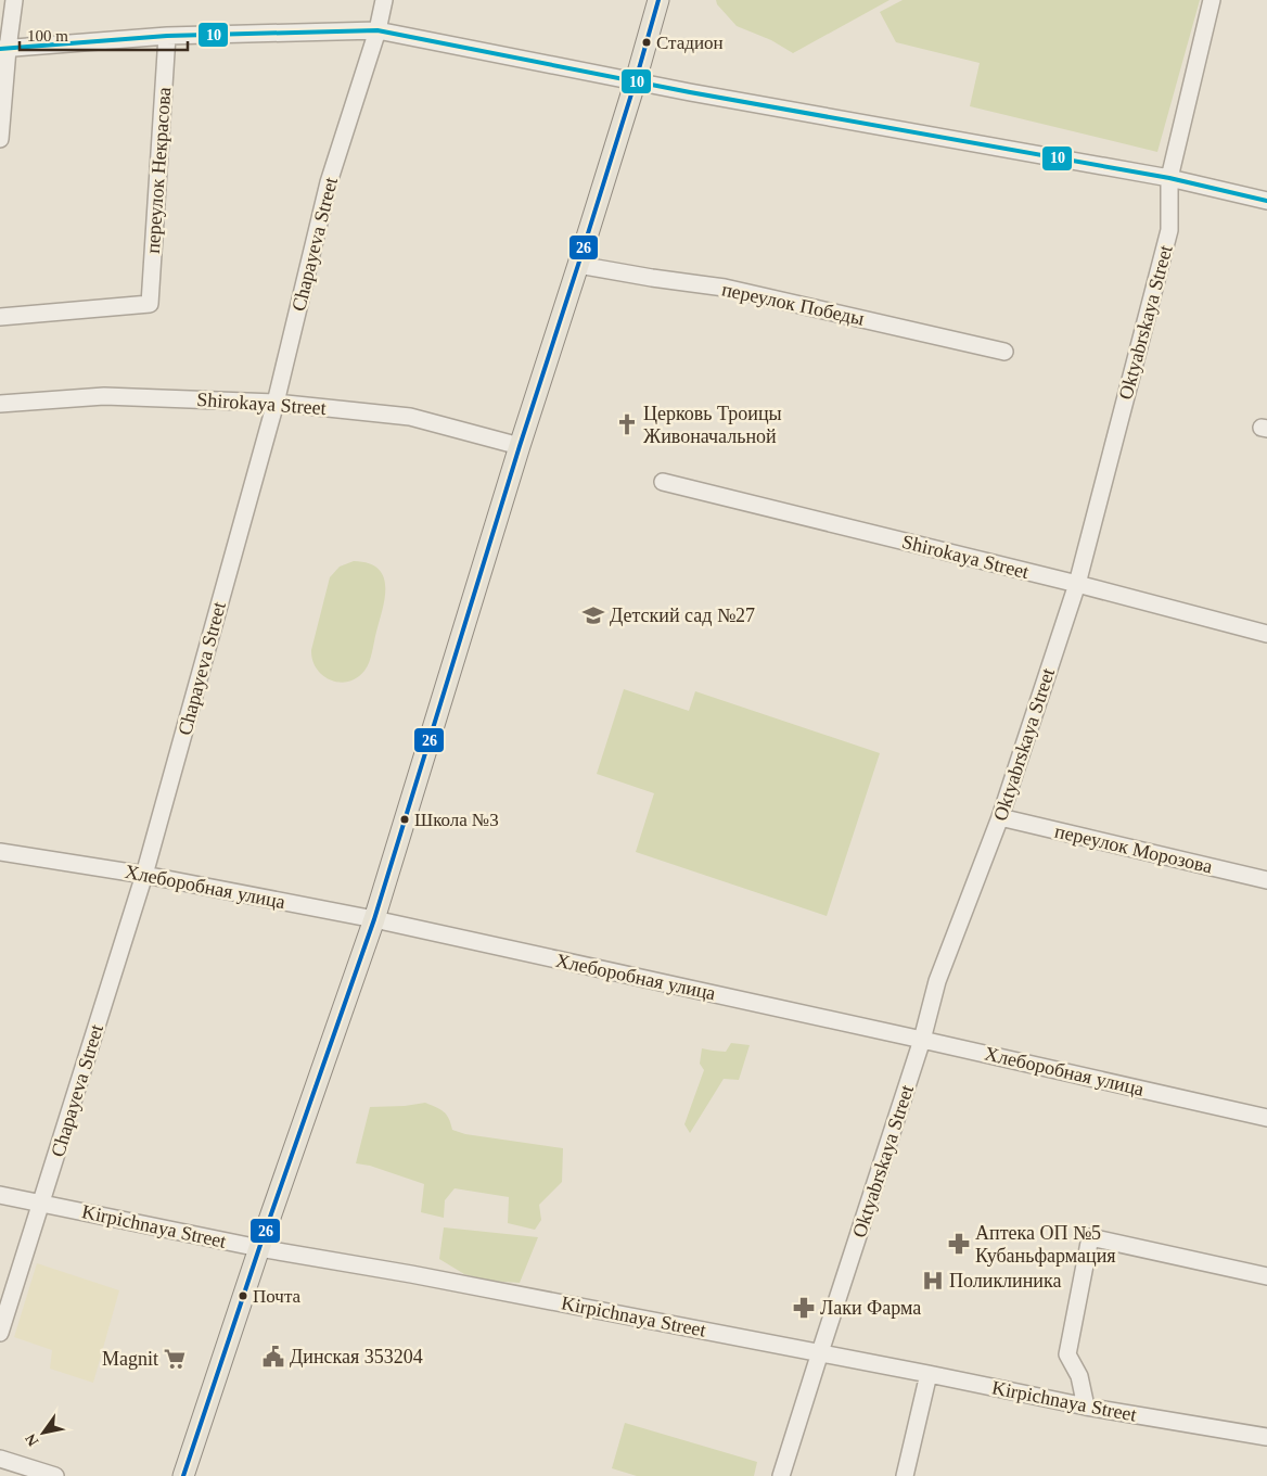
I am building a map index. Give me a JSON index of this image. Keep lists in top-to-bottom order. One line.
{"streets":{"street":["переулок Некрасова","Chapayeva Street","переулок Победы","Oktyabrskaya Street","Shirokaya Street","переулок Морозова","Хлеборобная улица","Kirpichnaya Street"]},"crossings":[["Chapayeva Street","Shirokaya Street"],["Chapayeva Street","Хлеборобная улица"],["Chapayeva Street","Kirpichnaya Street"],["Oktyabrskaya Street","Shirokaya Street"],["Oktyabrskaya Street","переулок Морозова"],["Oktyabrskaya Street","Хлеборобная улица"],["Oktyabrskaya Street","Kirpichnaya Street"]],"places":{"other":["Стадион","Школа №3","Почта"],"church":["Церковь Троицы Живоначальной"],"school or university":["Детский сад №27"],"pharmacy":["Аптека ОП №5 Кубаньфармация","Лаки Фарма"],"hospital":["Поликлиника"],"public building":["Динская 353204"],"supermarket":["Magnit"]},"lines":["transit line 26","transit line 10"],"scale_bar":"100 m","north":"bottom left"}
